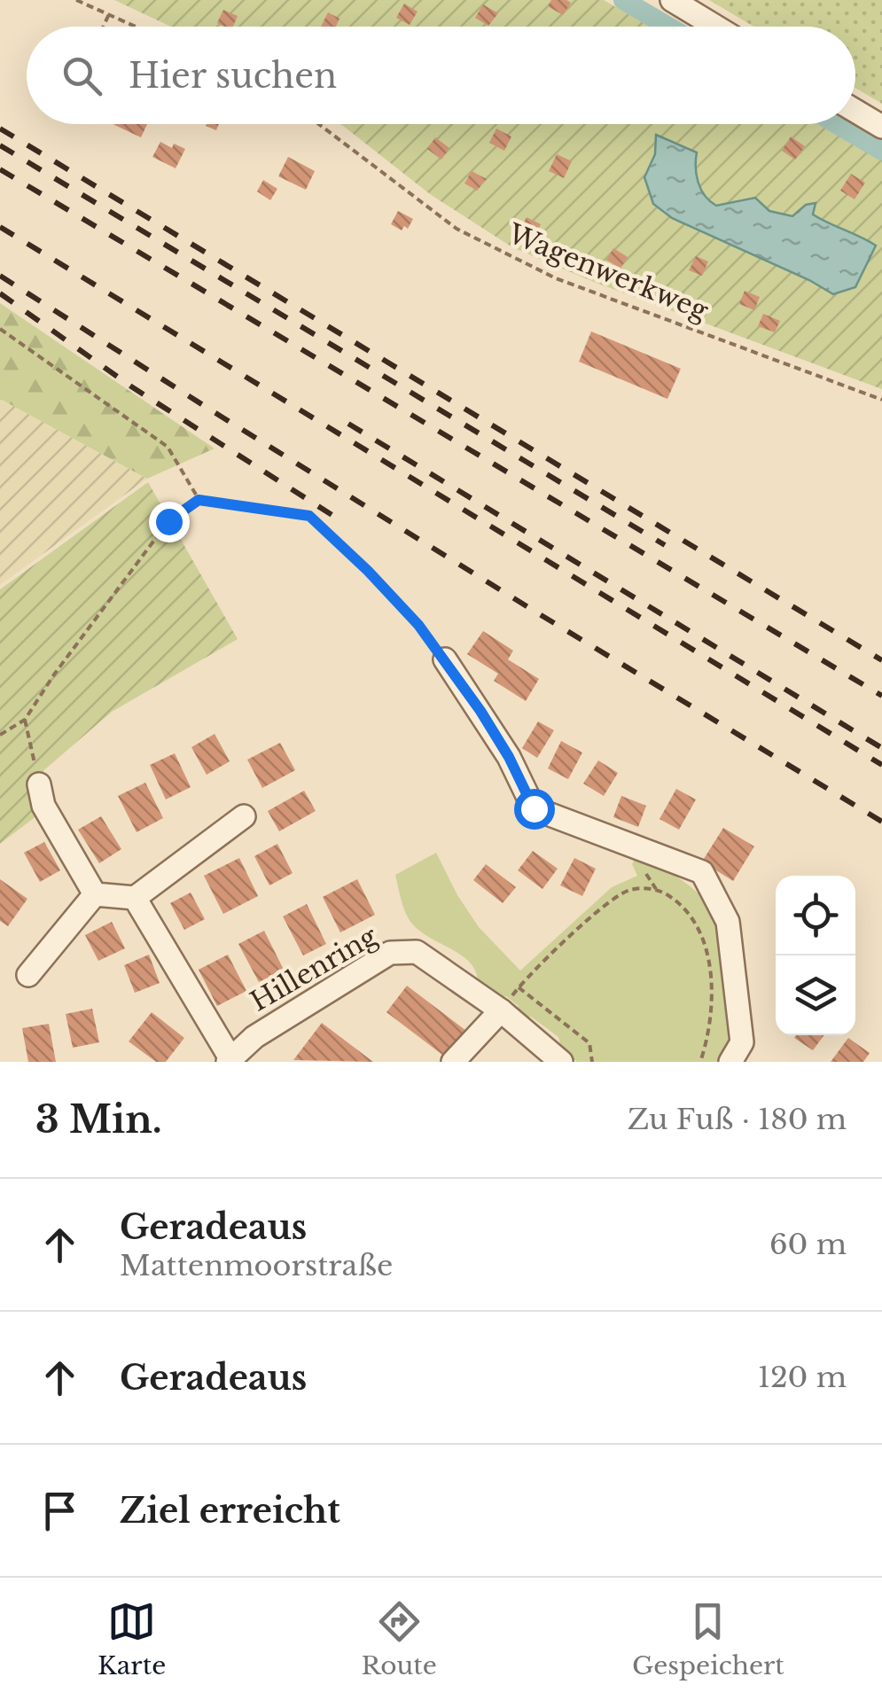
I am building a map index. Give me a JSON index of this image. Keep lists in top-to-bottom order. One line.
{"streets":{"street":["Hillenring"],"path":["Wagenwerkweg"]},"page":{"search":"Hier suchen","heading":["3 Min.","Zu Fuß · 180 m"],"list":[["Geradeaus","Mattenmoorstraße","60 m"],["Geradeaus","120 m"],"Ziel erreicht"],"nav":["Karte","Route","Gespeichert"]}}
